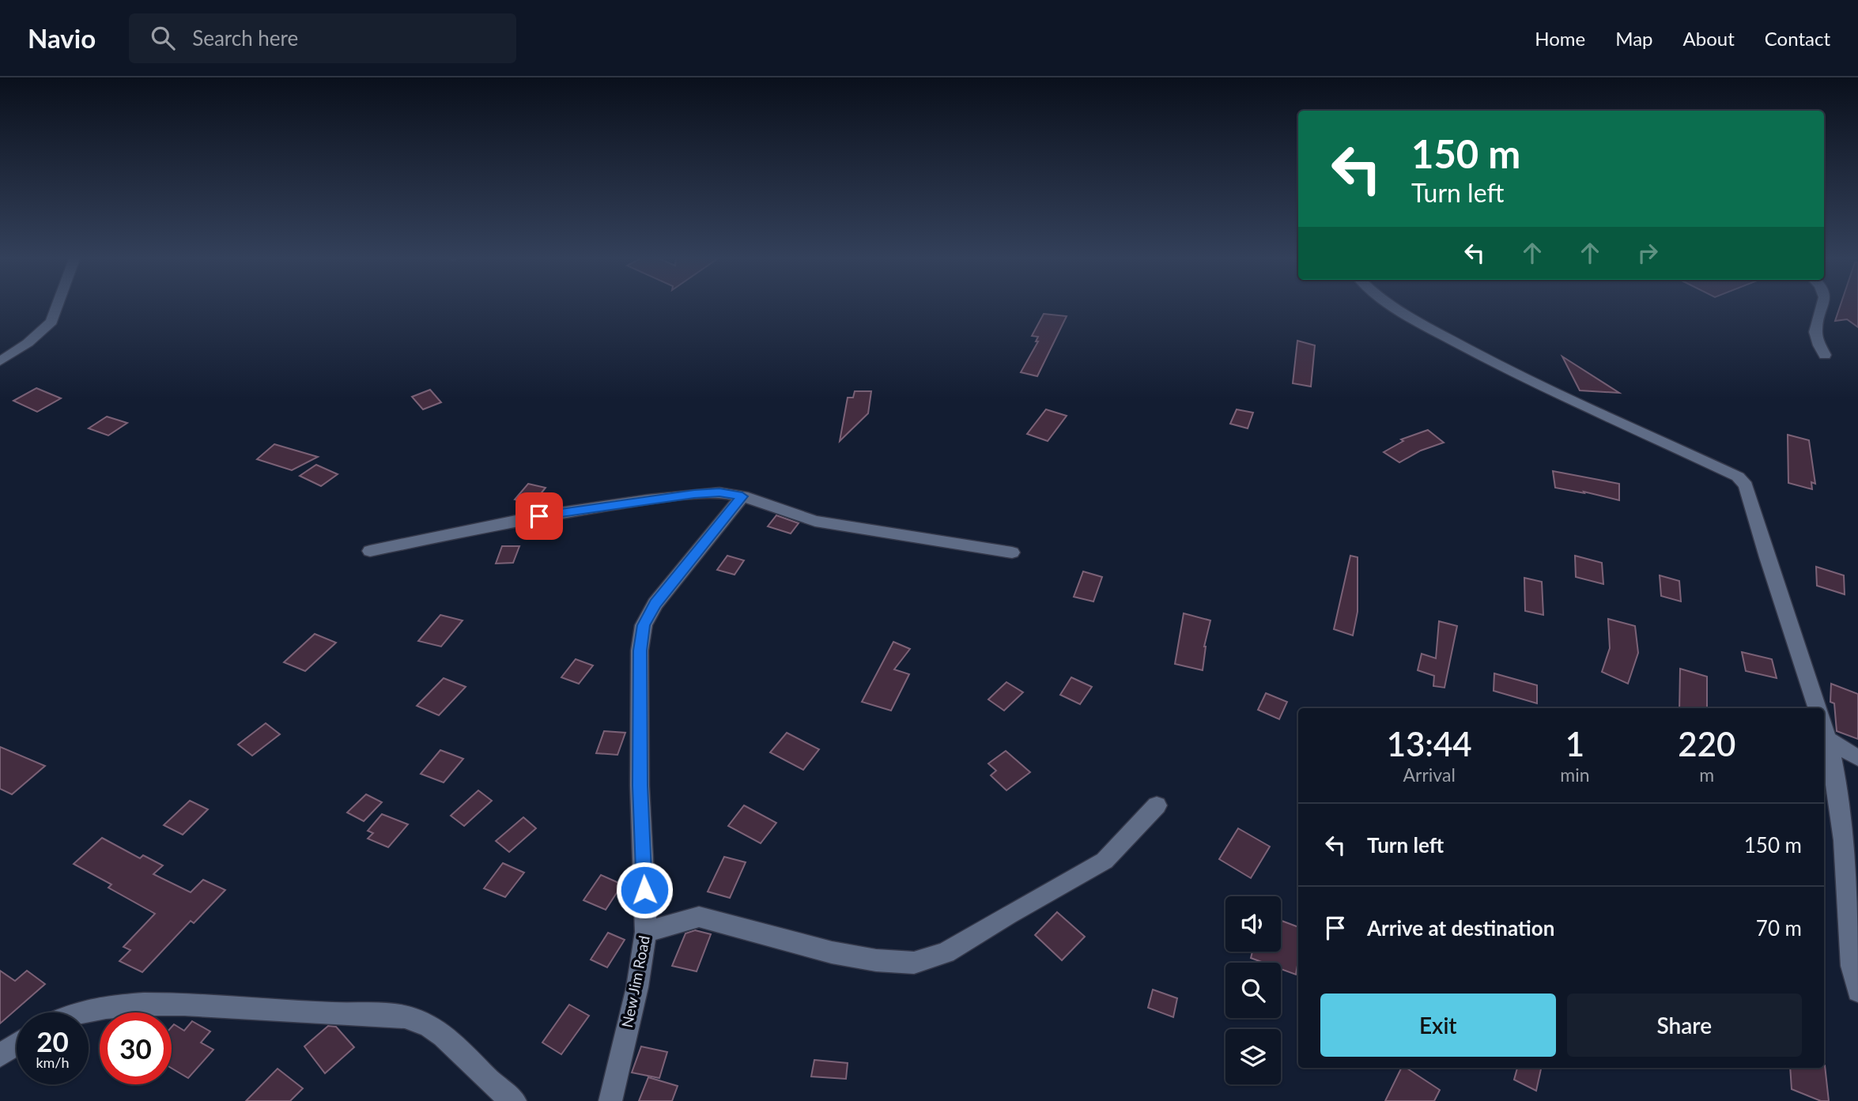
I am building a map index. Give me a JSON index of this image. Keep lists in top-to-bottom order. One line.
{"streets":{"street":["New Jim Road"]},"page":{"header":"Navio","search":"Search here","nav":["Home","Map","About","Contact"],"turn":["150 m","Turn left"],"eta":["13:44","Arrival","1","min","220","m"],"list":[{"name":"Turn left","value":"150 m"},{"name":"Arrive at destination","value":"70 m"}],"buttons":["Exit","Share"],"speed":"20 km/h","limit":"30"}}
